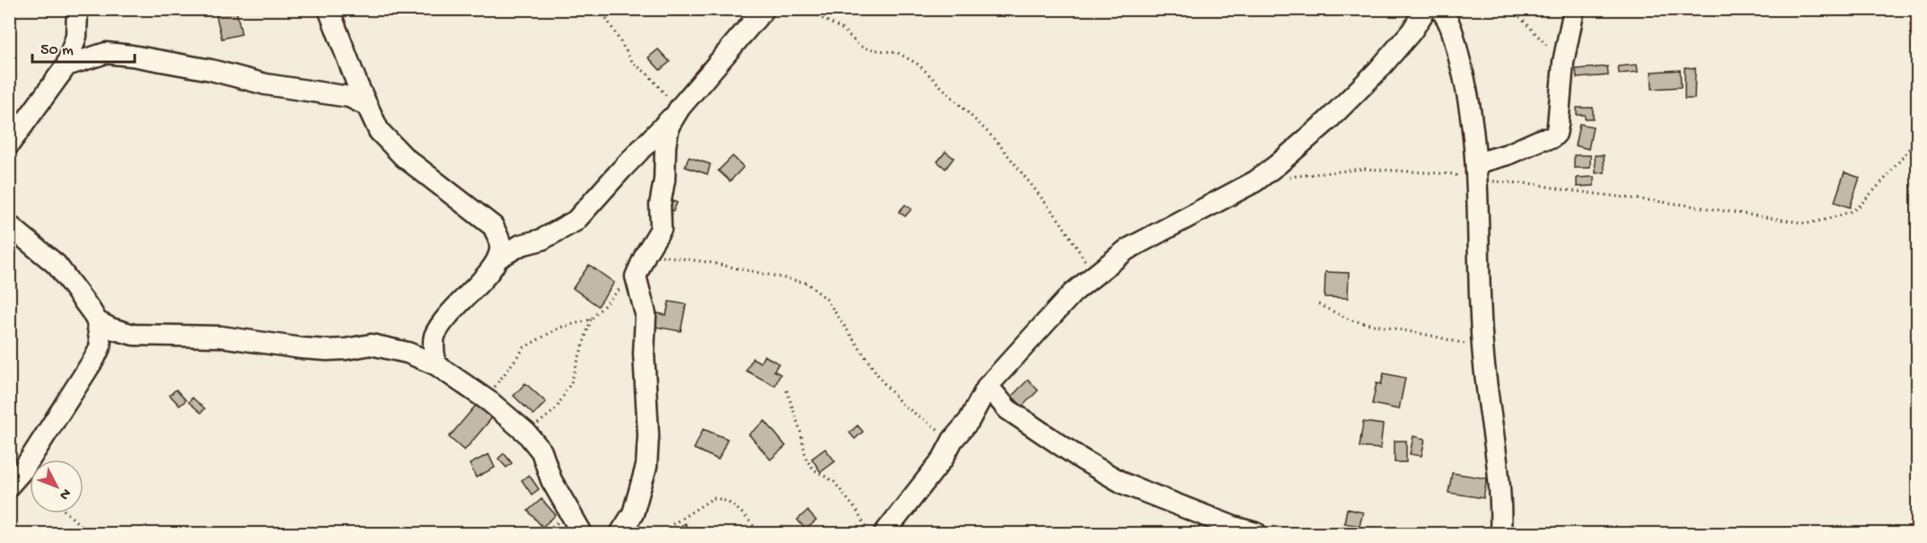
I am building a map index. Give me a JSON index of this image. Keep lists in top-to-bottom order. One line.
{"scale_bar":"50 m","north":"bottom right"}
